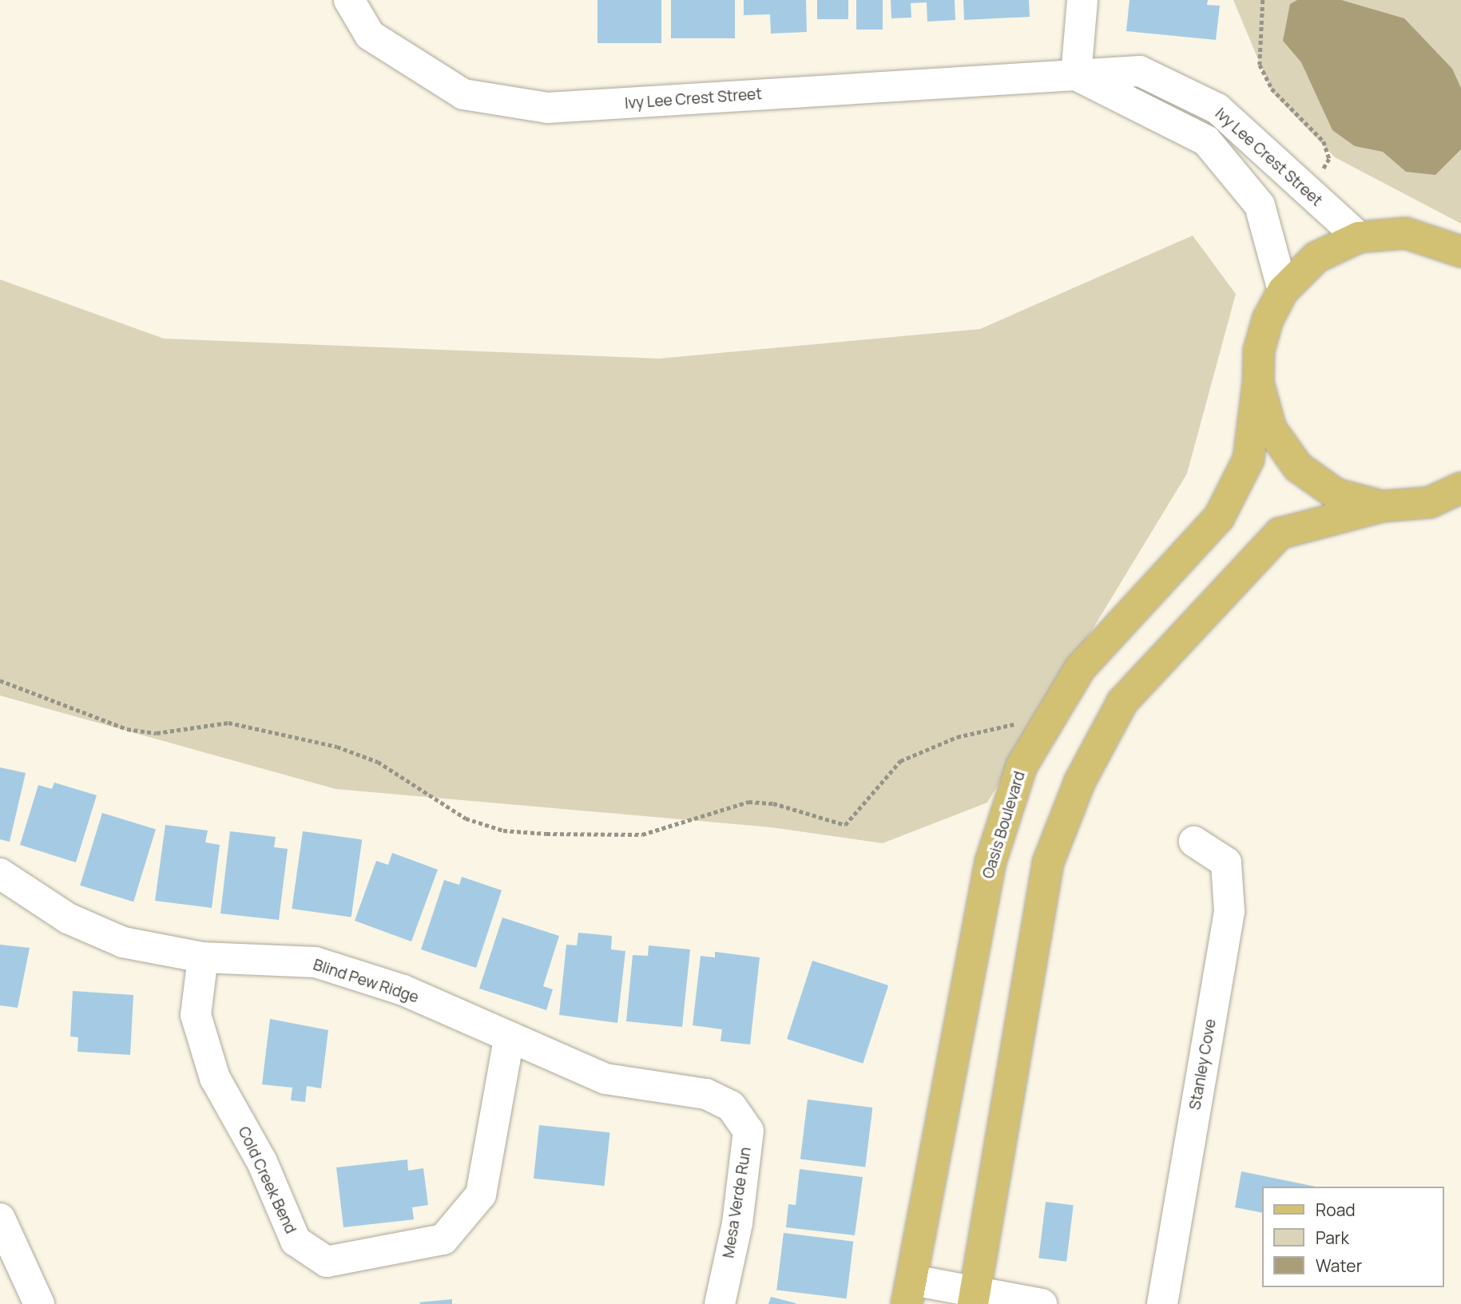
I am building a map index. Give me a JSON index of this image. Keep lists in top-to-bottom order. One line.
{"streets":{"main road":["Oasis Boulevard"],"street":["Ivy Lee Crest Street","Blind Pew Ridge","Stanley Cove","Cold Creek Bend","Mesa Verde Run"]},"crossings":[["Ivy Lee Crest Street","Oasis Boulevard"],["Blind Pew Ridge","Cold Creek Bend"],["Blind Pew Ridge","Mesa Verde Run"]],"legend":["Road","Park","Water"]}
